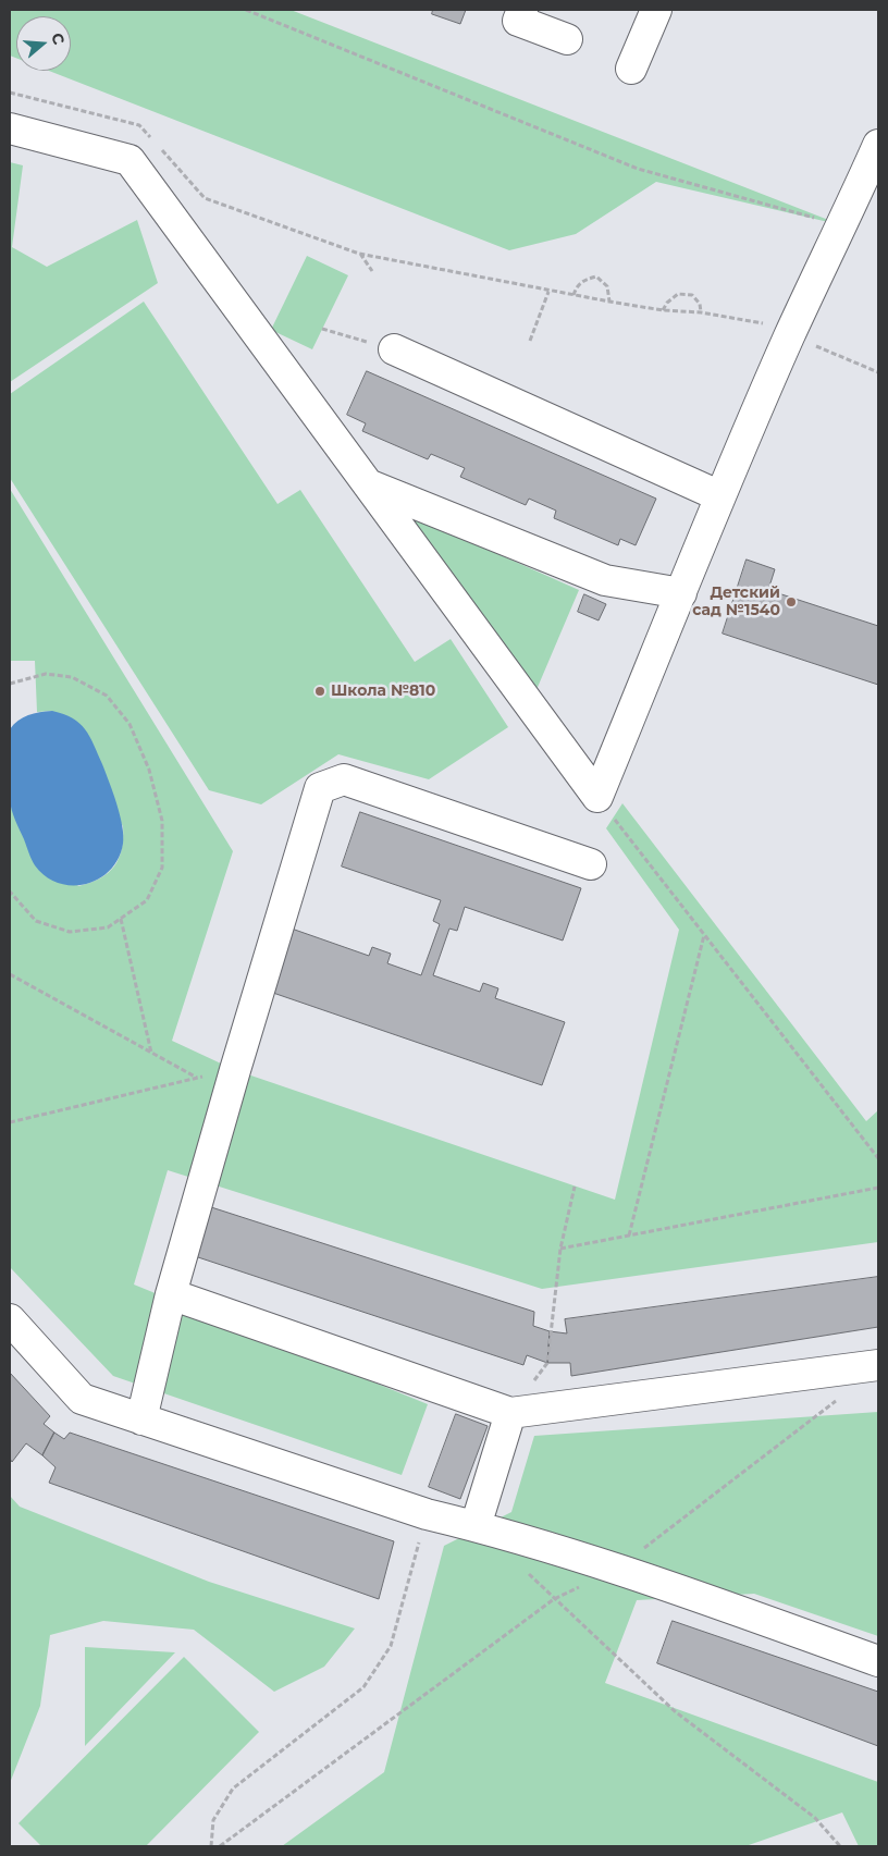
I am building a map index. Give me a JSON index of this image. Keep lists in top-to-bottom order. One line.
{"places":["Детский сад №1540","Школа №810"],"north":"right"}
